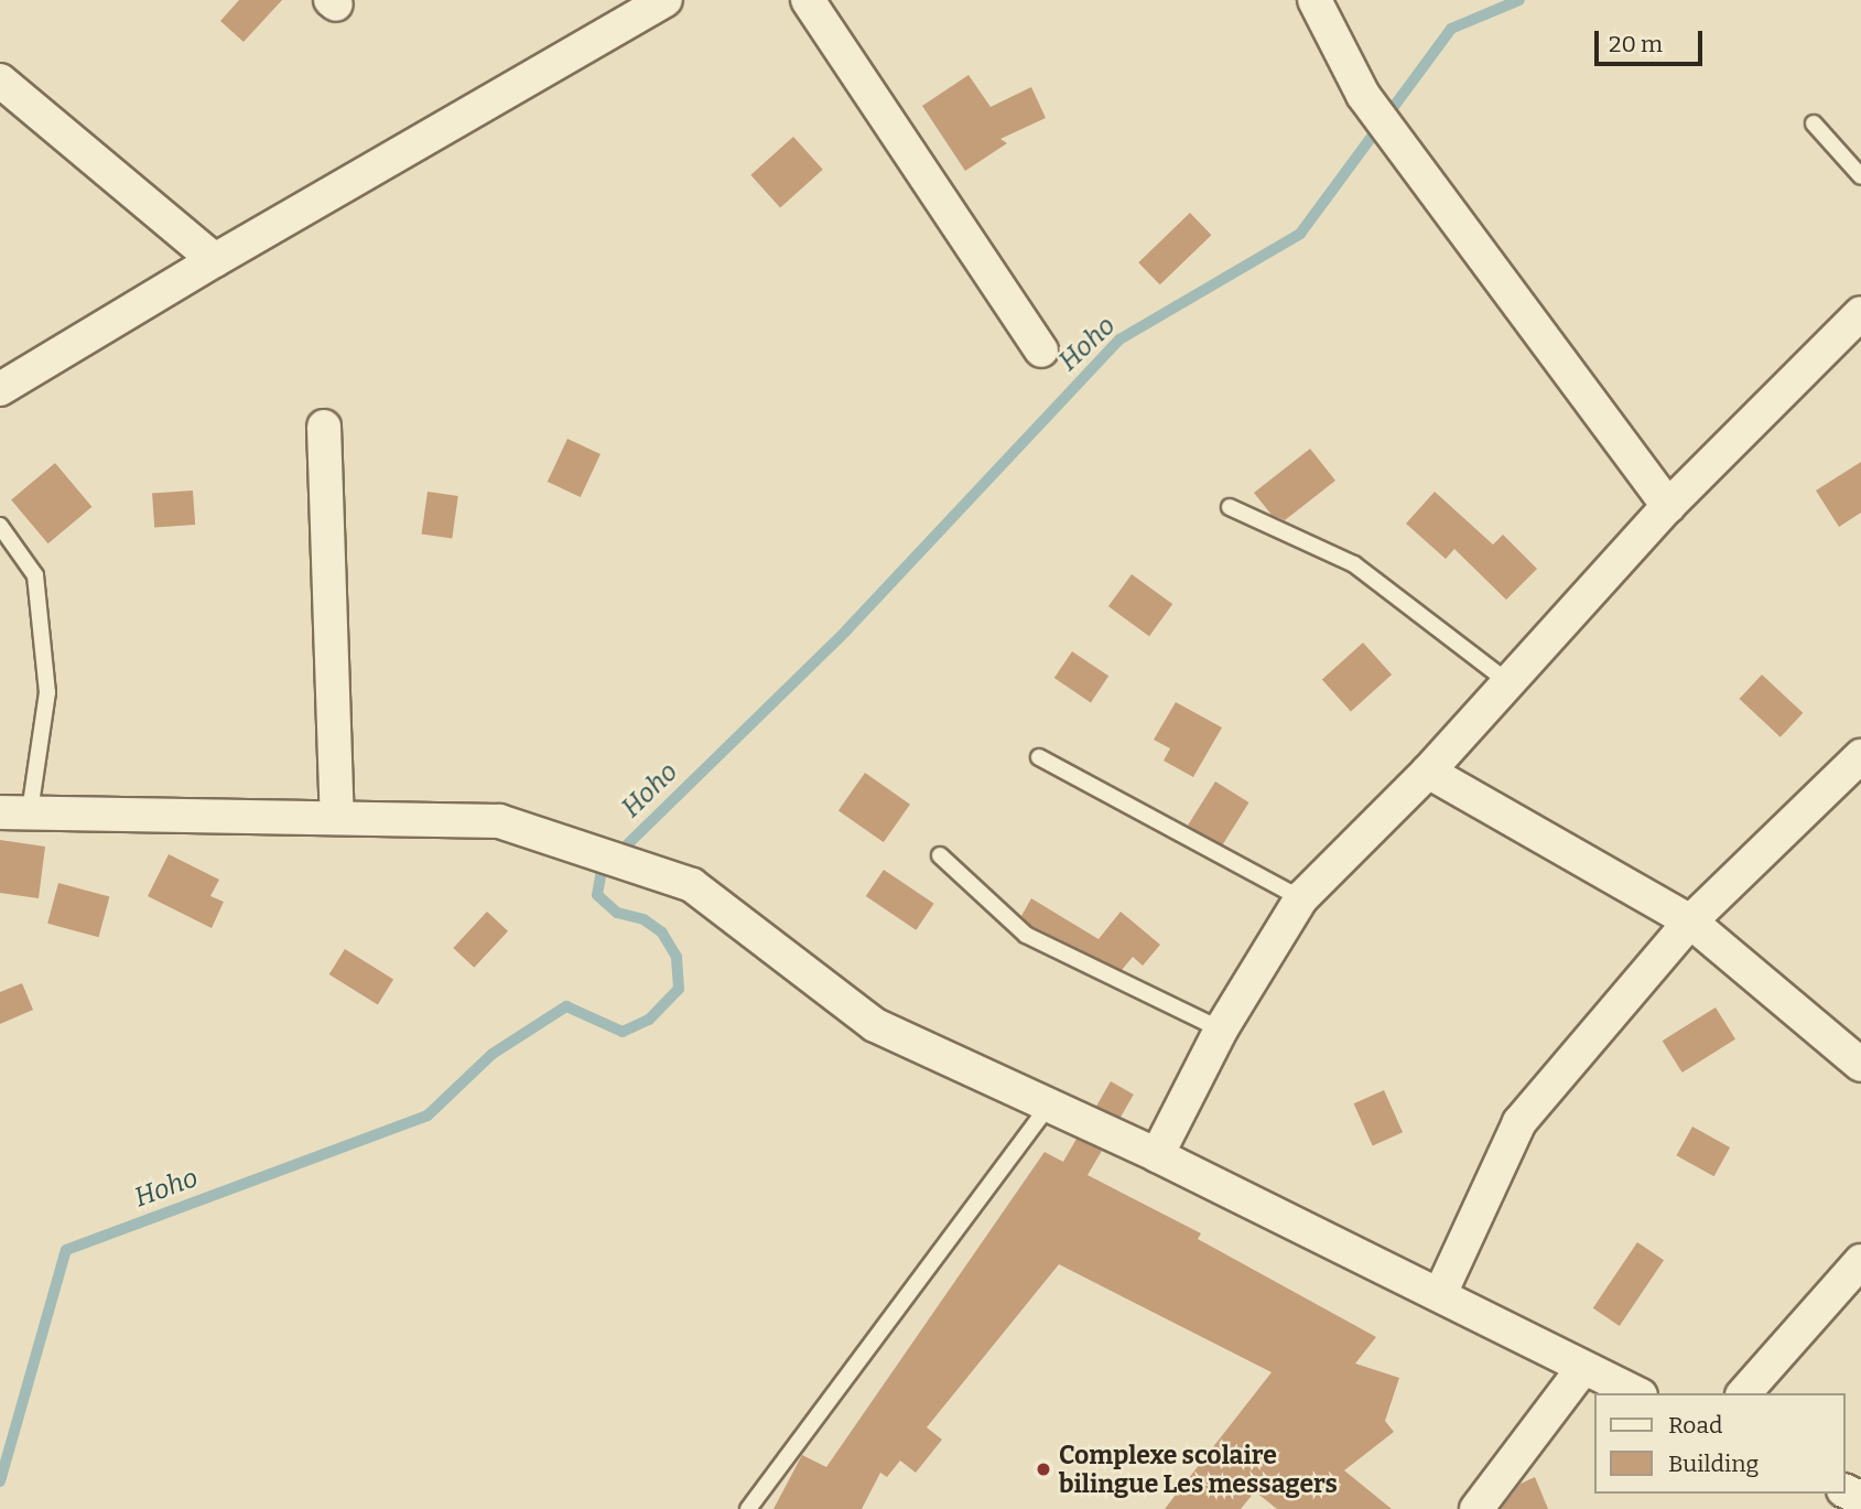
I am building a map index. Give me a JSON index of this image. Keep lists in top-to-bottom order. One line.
{"water":["Hoho"],"places":["Complexe scolaire bilingue Les messagers"],"legend":["Road","Building"],"scale_bar":"20 m"}
